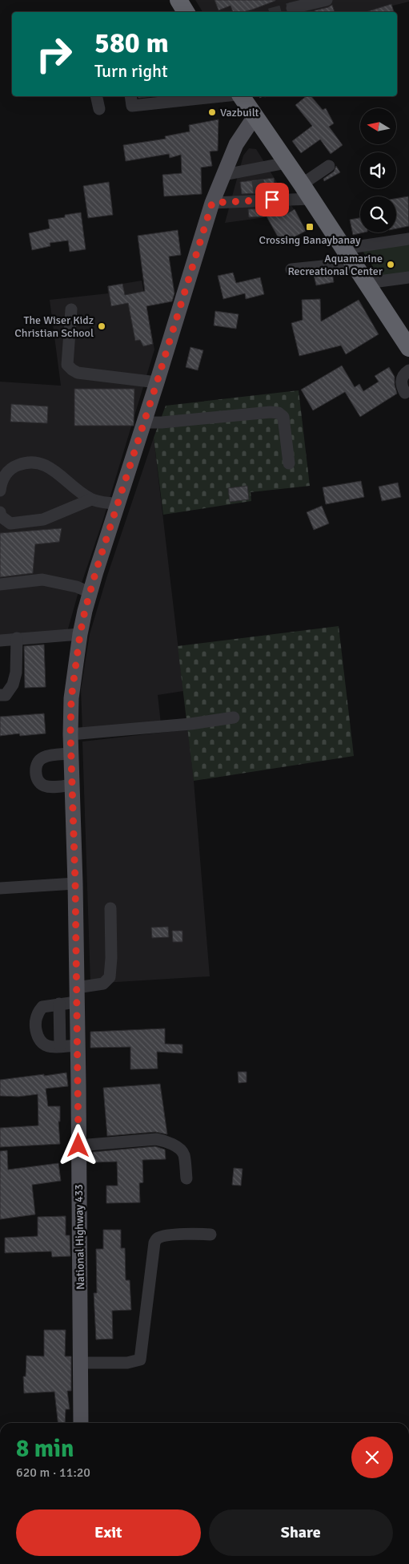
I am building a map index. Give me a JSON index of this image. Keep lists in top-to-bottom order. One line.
{"streets":{"main road":["National Highway 433"]},"places":{"other":["Vazbuilt","Aquamarine Recreational Center","The Wiser Kidz Christian School"],"transit":["Crossing Banaybanay"]},"north":"left","page":{"turn":["580 m","Turn right"],"heading":["8 min","620 m · 11:20"],"buttons":["Exit","Share"]}}
